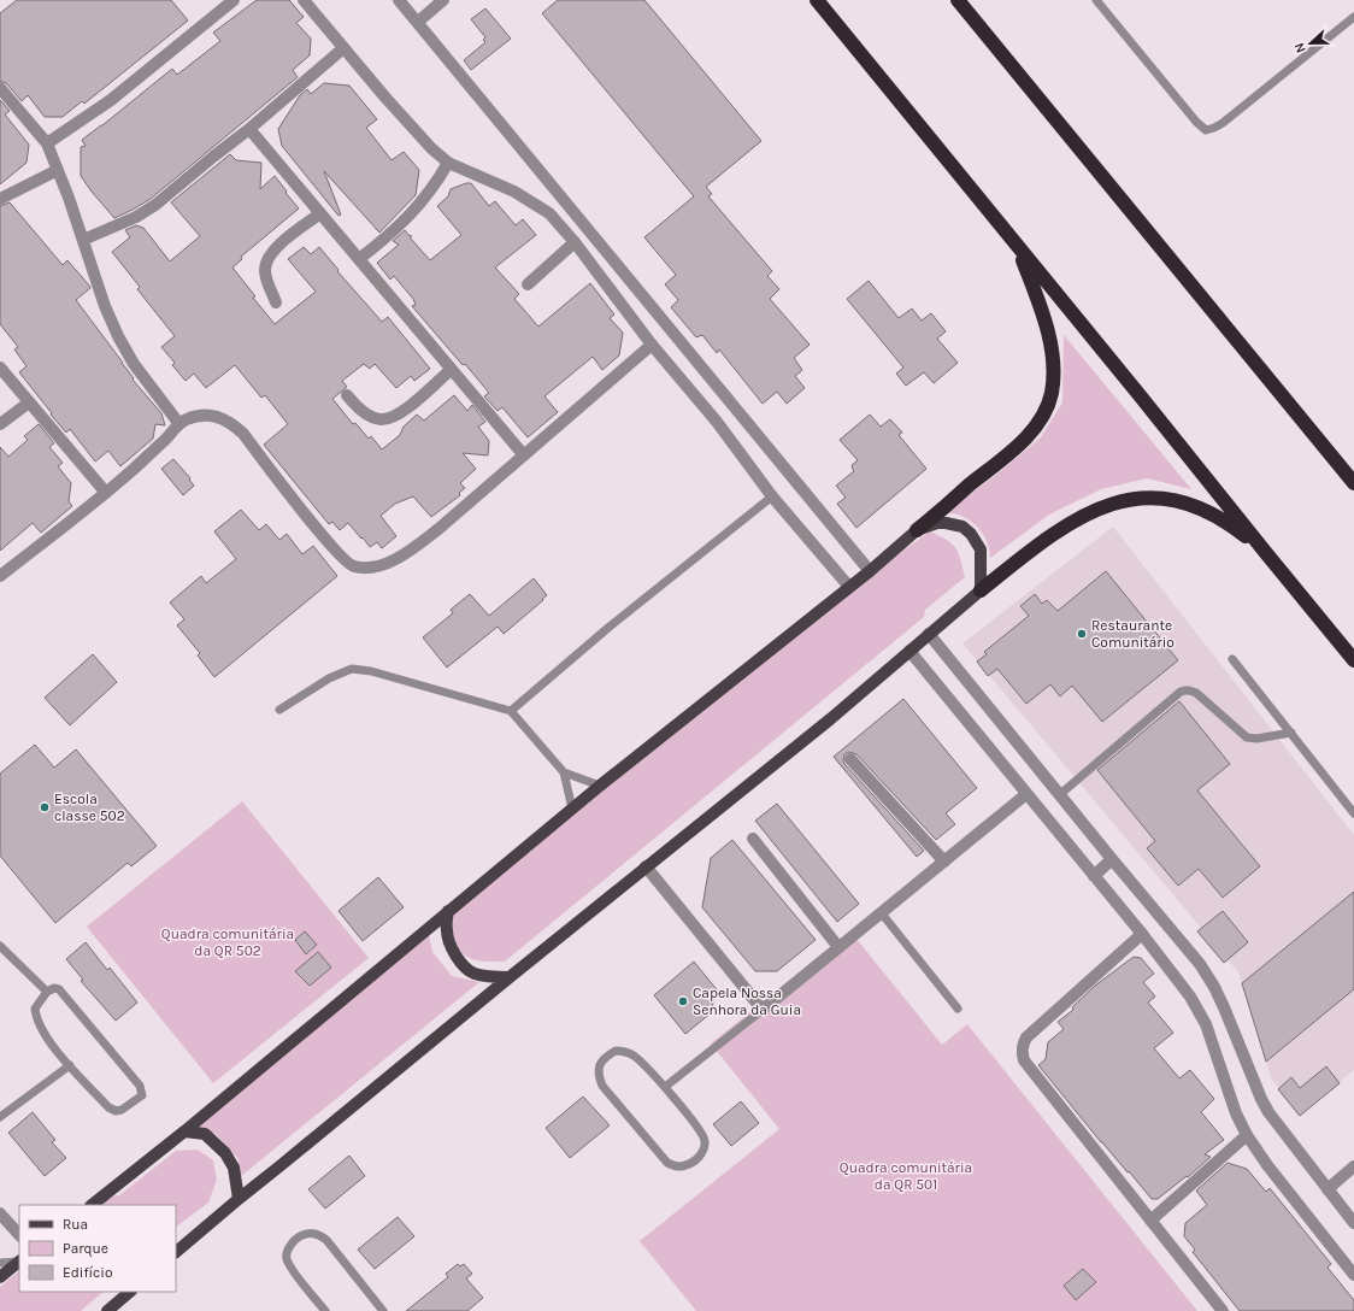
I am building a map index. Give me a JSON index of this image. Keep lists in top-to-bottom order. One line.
{"parks":["Quadra comunitária da QR 502","Quadra comunitária da QR 501"],"places":["Restaurante Comunitário","Escola classe 502","Capela Nossa Senhora da Guia"],"legend":["Rua","Parque","Edifício"],"north":"left"}
